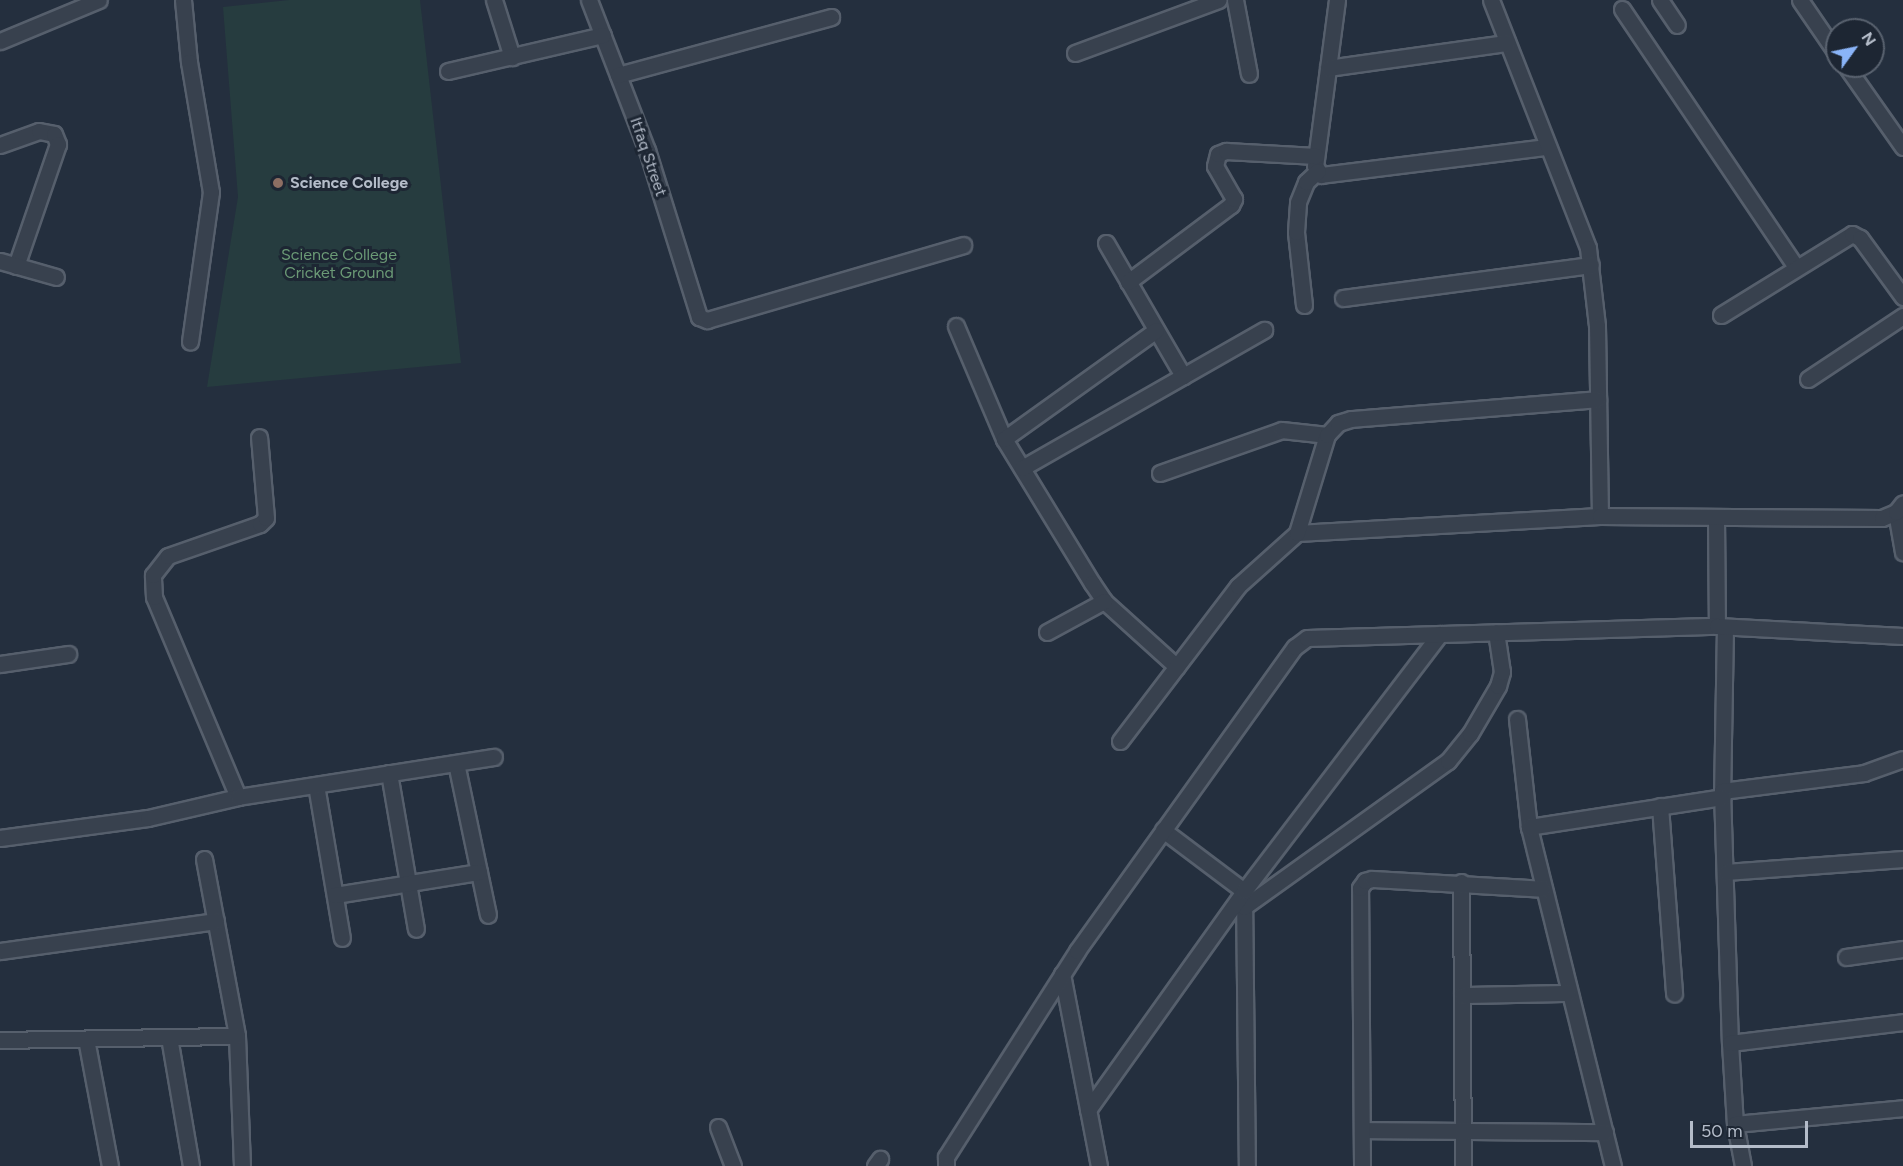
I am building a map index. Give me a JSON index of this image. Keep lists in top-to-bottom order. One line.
{"streets":{"street":["Itfaq Street"]},"parks":["Science College Cricket Ground"],"places":["Science College"],"scale_bar":"50 m","north":"top right"}
